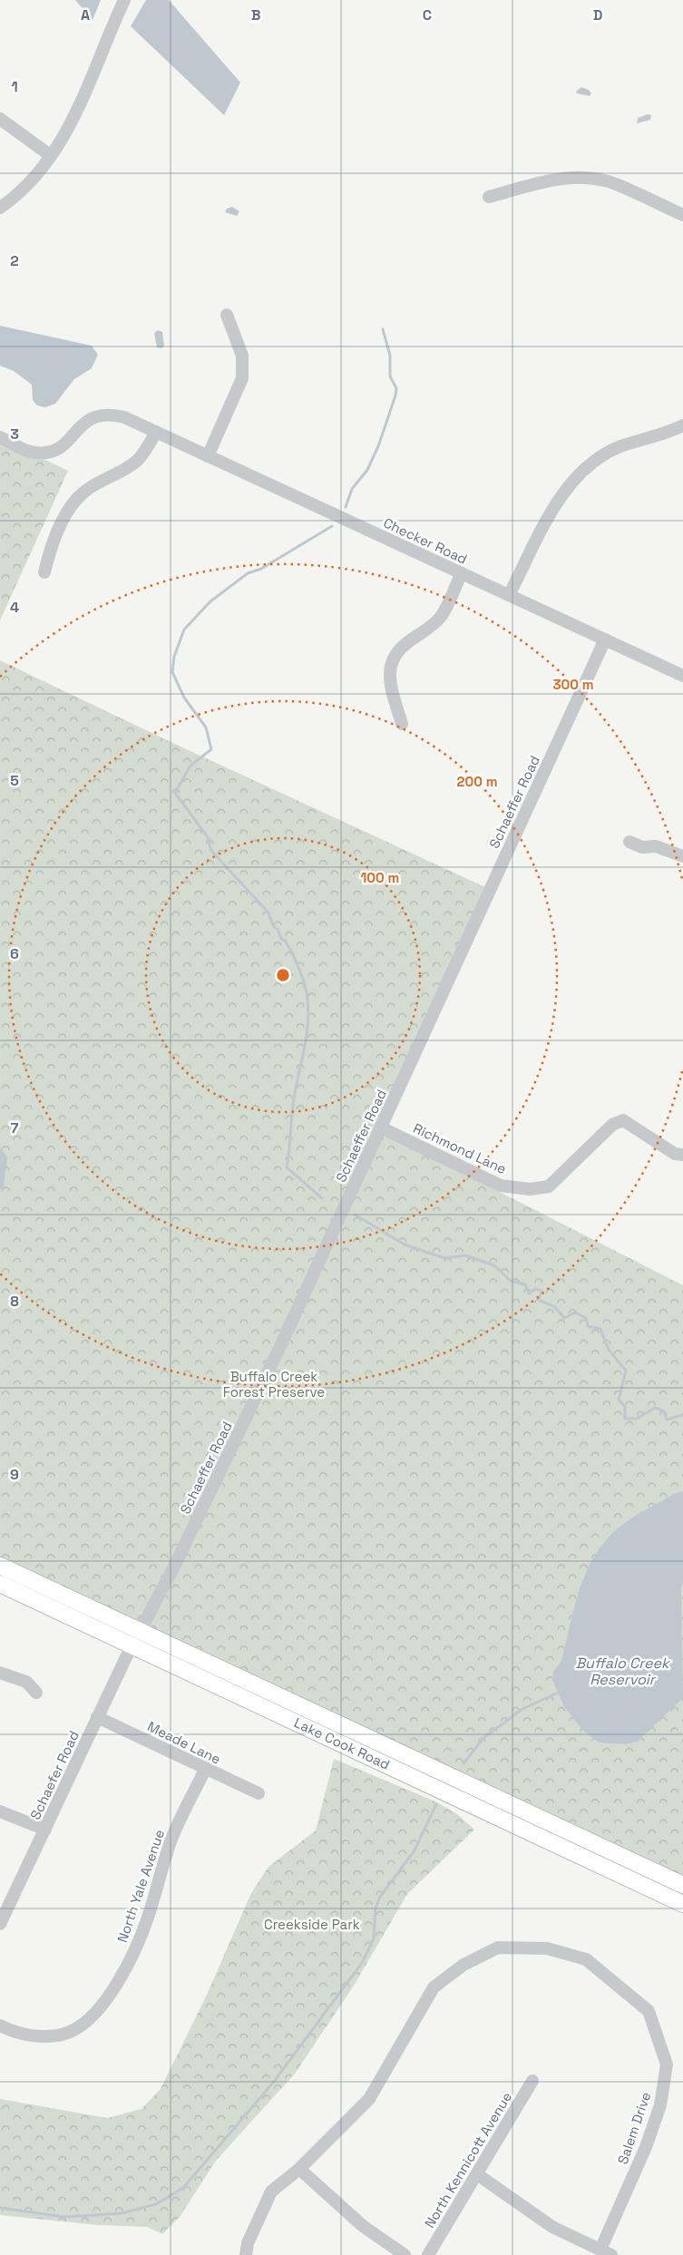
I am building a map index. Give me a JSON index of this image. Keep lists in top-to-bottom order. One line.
{"streets":{"main road":["Lake Cook Road"],"street":["Checker Road","Schaeffer Road","Richmond Lane","Meade Lane","Schaefer Road","North Yale Avenue","Salem Drive","North Kennicott Avenue"]},"crossings":[["Checker Road","Schaeffer Road"],["Schaeffer Road","Richmond Lane"],["Schaeffer Road","Lake Cook Road"],["Schaeffer Road","Schaefer Road"],["Meade Lane","Schaefer Road"],["Meade Lane","North Yale Avenue"],["Lake Cook Road","Schaefer Road"]],"water":["Buffalo Creek Reservoir"],"parks":["Buffalo Creek Forest Preserve","Creekside Park"],"grid":{"columns":["A","B","C","D"],"rows":["1","2","3","4","5","6","7","8","9"]},"rings":["300 m","200 m","100 m"]}
